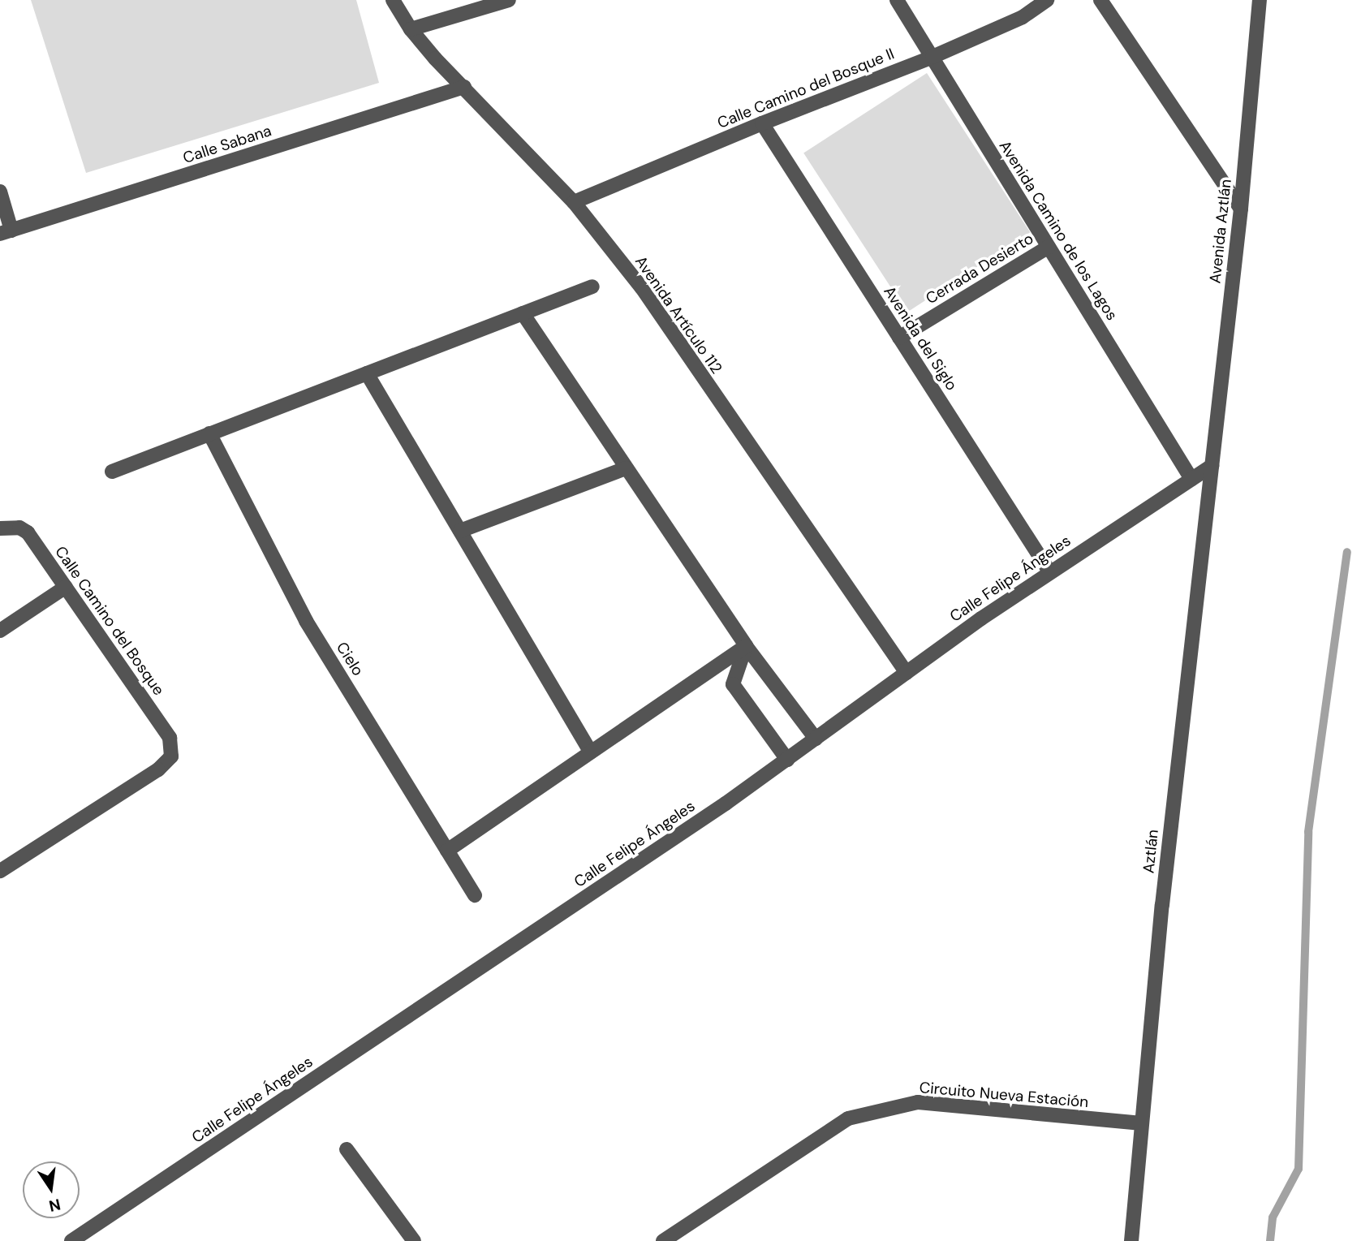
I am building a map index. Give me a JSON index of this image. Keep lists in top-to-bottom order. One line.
{"streets":{"street":["Calle Camino del Bosque II","Calle Sabana","Avenida Camino de los Lagos","Avenida Aztlán","Cerrada Desierto","Avenida Artículo 112","Avenida del Siglo","Calle Felipe Ángeles","Calle Camino del Bosque","Cielo","Aztlán","Circuito Nueva Estación"]},"crossings":[["Calle Camino del Bosque II","Avenida Camino de los Lagos"],["Calle Camino del Bosque II","Avenida Artículo 112"],["Calle Camino del Bosque II","Avenida del Siglo"],["Calle Sabana","Avenida Artículo 112"],["Avenida Camino de los Lagos","Cerrada Desierto"],["Avenida Camino de los Lagos","Calle Felipe Ángeles"],["Avenida Aztlán","Calle Felipe Ángeles"],["Avenida Aztlán","Aztlán"],["Cerrada Desierto","Avenida del Siglo"],["Avenida Artículo 112","Calle Felipe Ángeles"],["Avenida del Siglo","Calle Felipe Ángeles"],["Calle Felipe Ángeles","Aztlán"],["Aztlán","Circuito Nueva Estación"]],"north":"bottom"}
